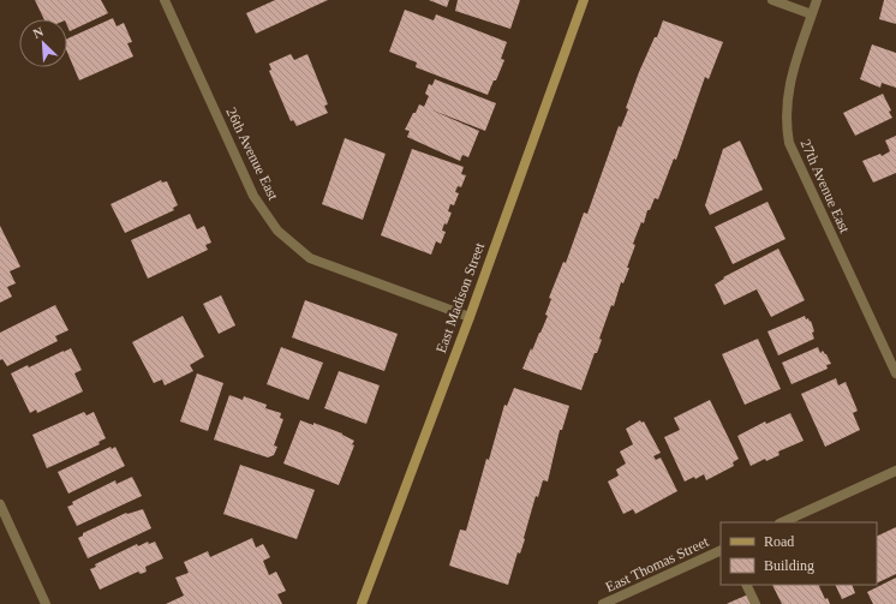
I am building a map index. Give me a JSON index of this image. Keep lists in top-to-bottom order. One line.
{"streets":{"main road":["East Madison Street"],"street":["26th Avenue East","27th Avenue East","East Thomas Street"]},"crossings":[["26th Avenue East","East Madison Street"]],"legend":["Road","Building"],"north":"top left"}
